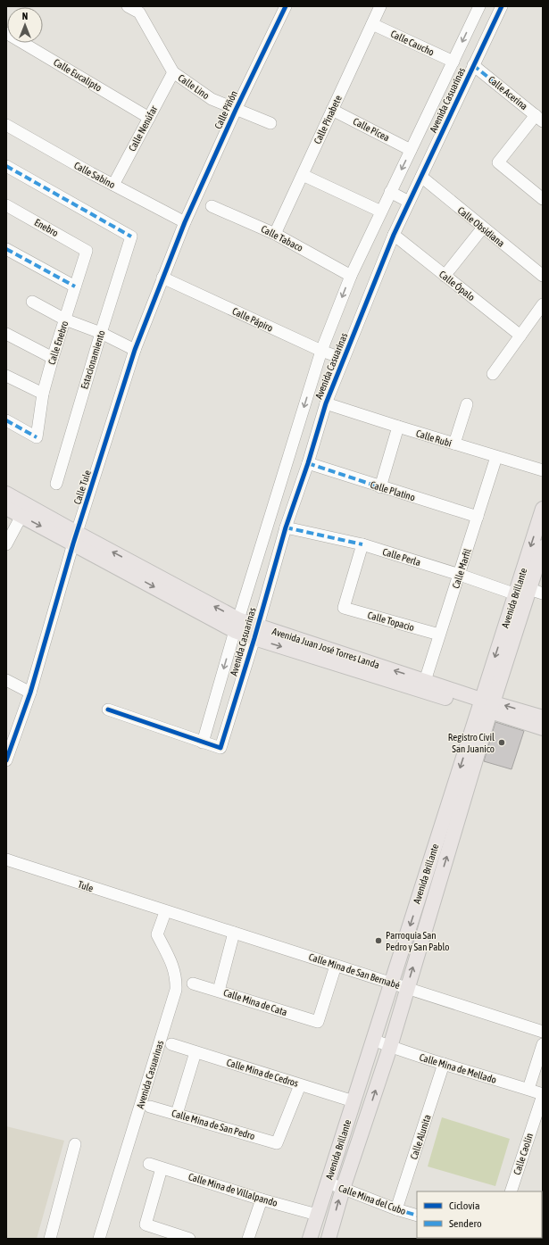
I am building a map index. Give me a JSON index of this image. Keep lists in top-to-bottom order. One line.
{"streets":{"main road":["Avenida Brillante","Avenida Juan José Torres Landa"],"street":["Calle Caucho","Calle Eucalipto","Calle Lino","Calle Acerina","Avenida Casuarinas","Calle Piñón","Calle Pinabete","Calle Nenúfar","Calle Pícea","Calle Sabino","Calle Obsidiana","Enebro","Calle Tabaco","Calle Ópalo","Calle Pápiro","Calle Enebro","Estacionamiento","Calle Rubí","Calle Tule","Calle Platino","Calle Perla","Calle Marfil","Calle Topacio","Tule","Calle Mina de San Bernabé","Calle Mina de Cata","Calle Mina de Mellado","Calle Mina de Cedros","Calle Mina de San Pedro","Calle Alunita","Calle Caolín","Calle Mina de Villalpando","Calle Mina del Cubo"]},"crossings":[["Calle Caucho","Avenida Casuarinas"],["Calle Caucho","Calle Pinabete"],["Calle Eucalipto","Calle Nenúfar"],["Calle Lino","Calle Piñón"],["Calle Lino","Calle Nenúfar"],["Calle Acerina","Avenida Casuarinas"],["Avenida Casuarinas","Calle Pícea"],["Avenida Casuarinas","Calle Obsidiana"],["Avenida Casuarinas","Calle Tabaco"],["Avenida Casuarinas","Calle Ópalo"],["Avenida Casuarinas","Calle Pápiro"],["Avenida Casuarinas","Calle Rubí"],["Avenida Casuarinas","Calle Platino"],["Avenida Casuarinas","Calle Perla"],["Avenida Casuarinas","Avenida Juan José Torres Landa"],["Avenida Casuarinas","Tule"],["Avenida Casuarinas","Calle Mina de San Bernabé"],["Calle Piñón","Calle Sabino"],["Calle Piñón","Calle Tule"],["Calle Pinabete","Calle Pícea"],["Calle Pinabete","Calle Tabaco"],["Calle Nenúfar","Calle Sabino"],["Calle Sabino","Calle Tule"],["Enebro","Calle Enebro"],["Calle Pápiro","Calle Tule"],["Calle Rubí","Calle Marfil"],["Calle Tule","Avenida Juan José Torres Landa"],["Calle Platino","Calle Marfil"],["Calle Perla","Calle Marfil"],["Calle Perla","Avenida Brillante"],["Calle Perla","Calle Topacio"],["Calle Marfil","Calle Topacio"],["Calle Marfil","Avenida Juan José Torres Landa"],["Avenida Brillante","Avenida Juan José Torres Landa"],["Avenida Brillante","Calle Mina de San Bernabé"],["Avenida Brillante","Calle Mina de Mellado"],["Avenida Brillante","Calle Mina de Cedros"],["Avenida Brillante","Calle Mina de Villalpando"],["Avenida Brillante","Calle Mina del Cubo"],["Tule","Calle Mina de San Bernabé"],["Calle Mina de San Bernabé","Calle Mina de Cata"],["Calle Mina de Mellado","Calle Alunita"],["Calle Mina de Mellado","Calle Caolín"],["Calle Mina de Cedros","Calle Mina de San Pedro"],["Calle Alunita","Calle Mina del Cubo"]],"places":["Registro Civil San Juanico","Parroquia San Pedro y San Pablo"],"legend":["Ciclovía","Sendero"],"north":"top"}
